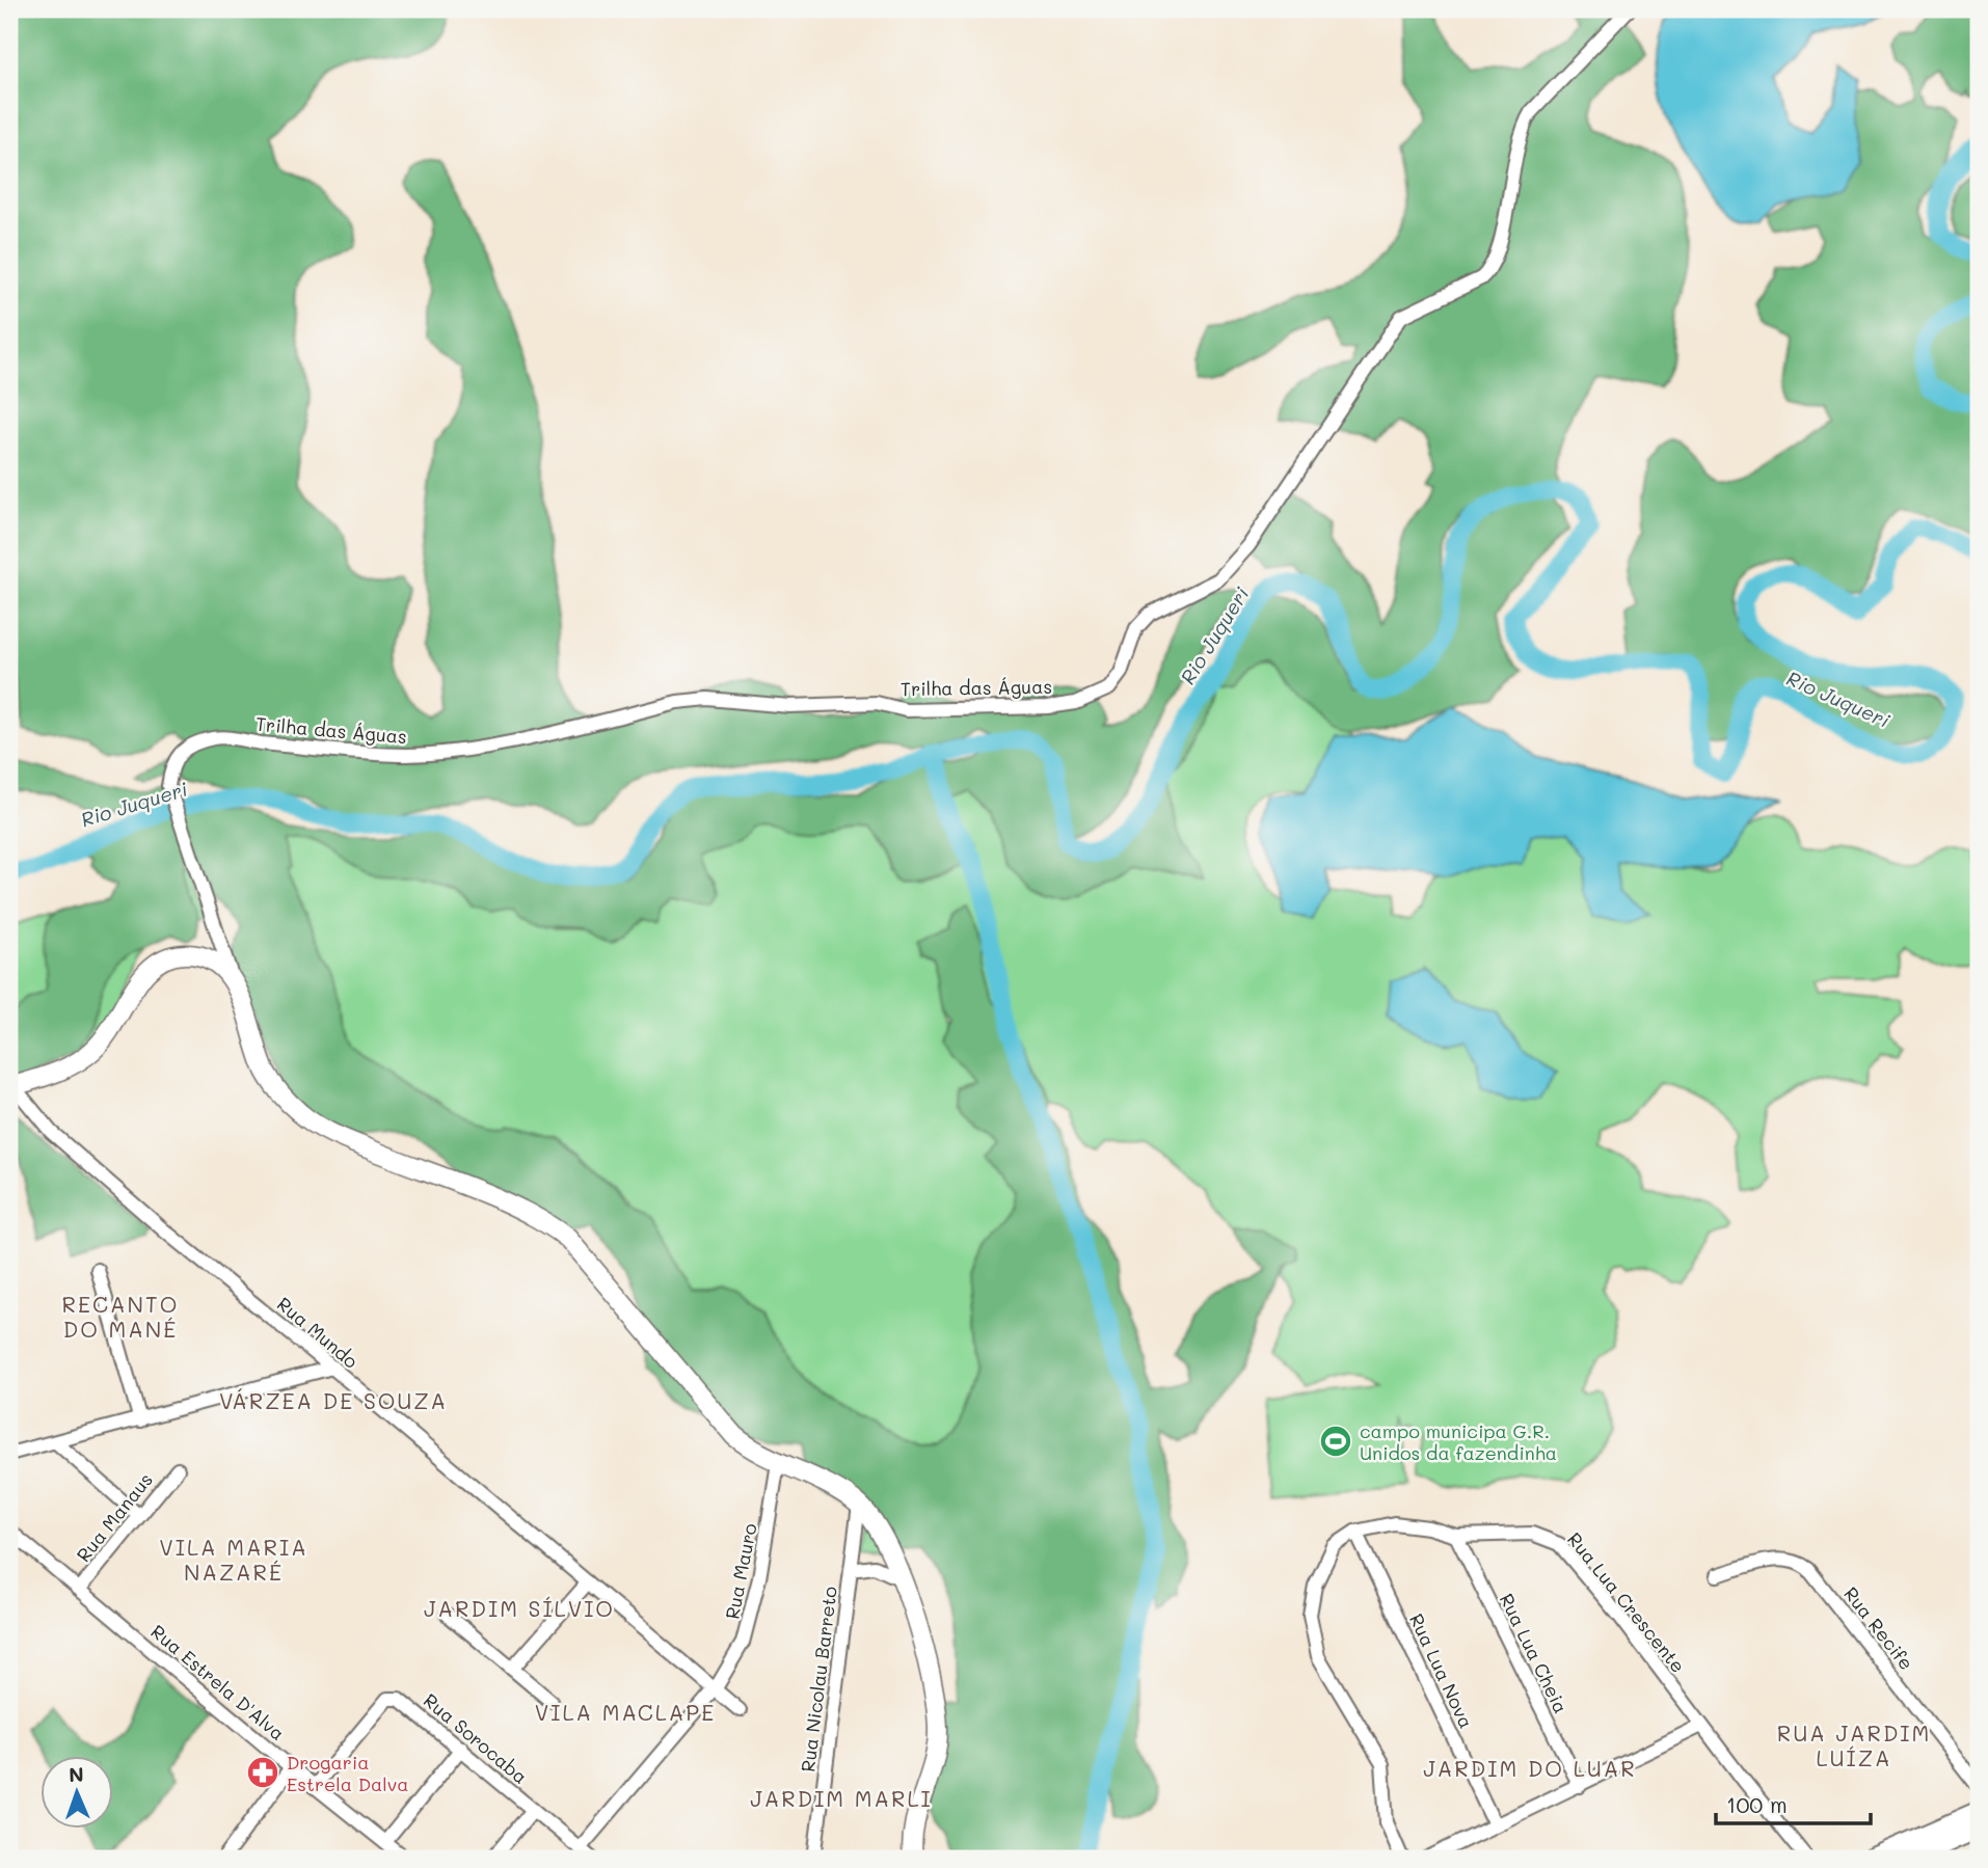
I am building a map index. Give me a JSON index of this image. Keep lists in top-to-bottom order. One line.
{"streets":{"street":["Trilha das Águas","Rua Mundo","Rua Manaus","Rua Mauro","Rua Lua Crescente","Rua Recife","Rua Lua Cheia","Rua Lua Nova","Rua Nicolau Barreto","Rua Estrela D'Alva","Rua Sorocaba"]},"crossings":[["Rua Mundo","Rua Mauro"],["Rua Manaus","Rua Estrela D'Alva"],["Rua Mauro","Rua Sorocaba"],["Rua Lua Crescente","Rua Lua Cheia"],["Rua Lua Crescente","Rua Lua Nova"],["Rua Estrela D'Alva","Rua Sorocaba"]],"districts":["RECANTO DO MANÉ","VÁRZEA DE SOUZA","VILA MARIA NAZARÉ","JARDIM SÍLVIO","VILA MACLAPE","RUA JARDIM LUÍZA","JARDIM DO LUAR","JARDIM MARLI"],"water":["Rio Juqueri"],"places":{"sports":["campo municipa G.R. Unidos da fazendinha"],"pharmacy":["Drogaria Estrela Dalva"]},"scale_bar":"100 m","north":"top"}
